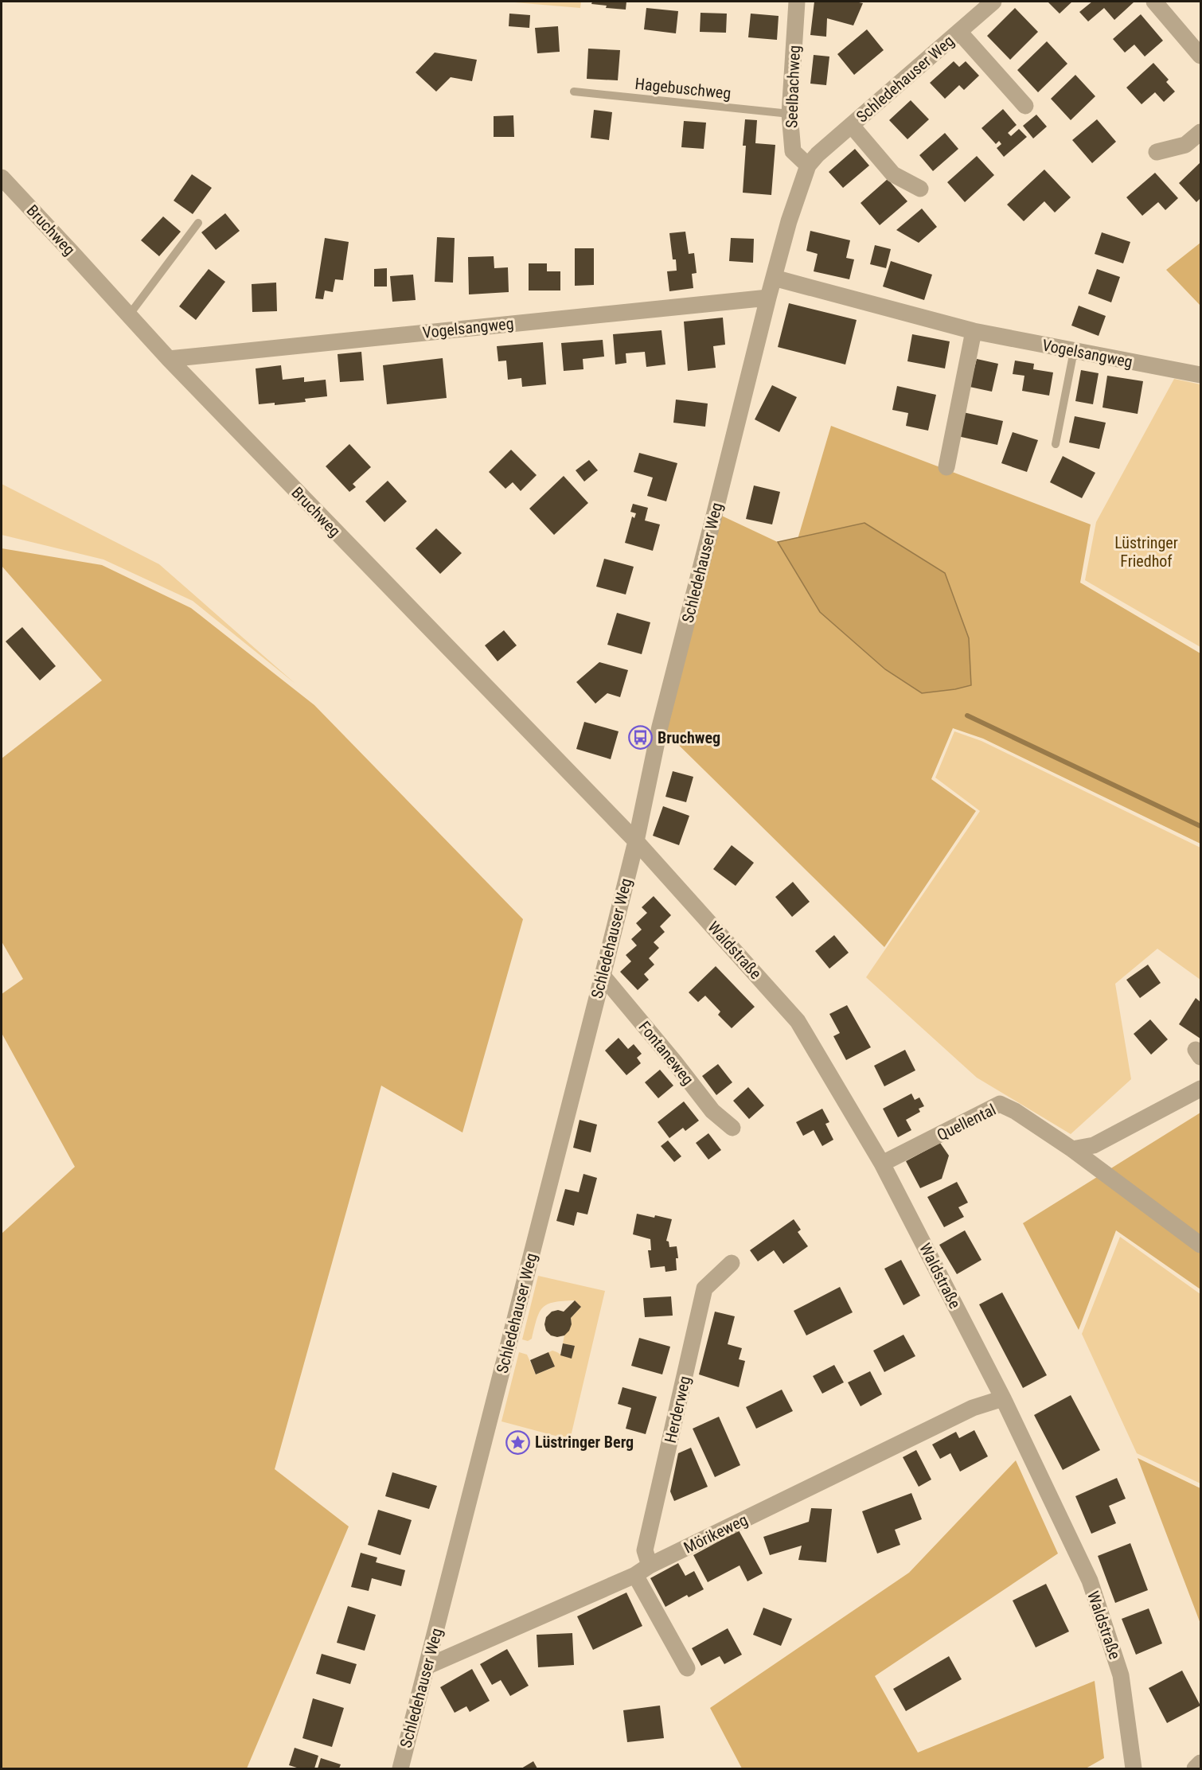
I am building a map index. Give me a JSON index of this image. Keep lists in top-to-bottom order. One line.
{"streets":{"street":["Schledehauser Weg","Seelbachweg","Bruchweg","Vogelsangweg","Waldstraße","Fontaneweg","Quellental","Herderweg","Mörikeweg"],"lane":["Hagebuschweg"]},"crossings":[["Schledehauser Weg","Seelbachweg"],["Schledehauser Weg","Bruchweg"],["Schledehauser Weg","Vogelsangweg"],["Schledehauser Weg","Waldstraße"],["Schledehauser Weg","Fontaneweg"],["Schledehauser Weg","Mörikeweg"],["Seelbachweg","Hagebuschweg"],["Bruchweg","Vogelsangweg"],["Bruchweg","Waldstraße"],["Waldstraße","Quellental"],["Waldstraße","Mörikeweg"],["Herderweg","Mörikeweg"]],"parks":["Lüstringer Friedhof"],"places":{"bus stop":["Bruchweg"],"place":["Lüstringer Berg"]}}
